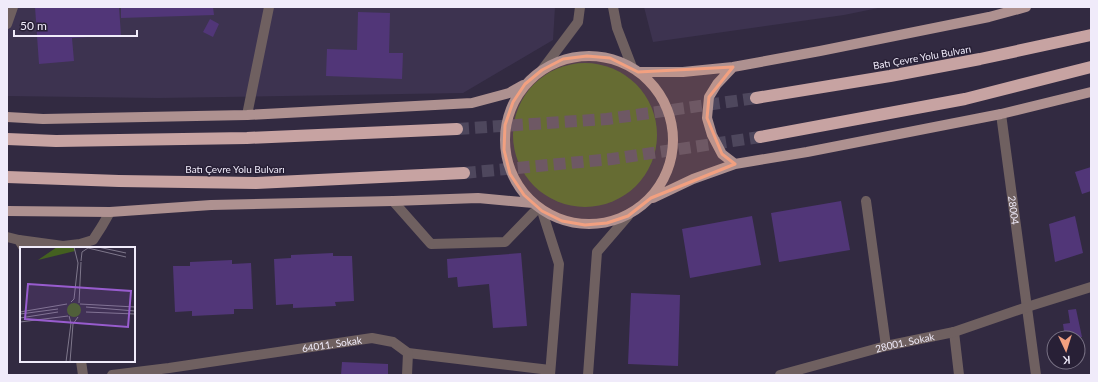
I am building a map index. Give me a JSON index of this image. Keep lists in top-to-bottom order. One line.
{"streets":{"highway":["Batı Çevre Yolu Bulvarı"],"street":["28004","28001. Sokak","64011. Sokak"]},"crossings":[["28004","28001. Sokak"]],"scale_bar":"50 m","north":"bottom"}
